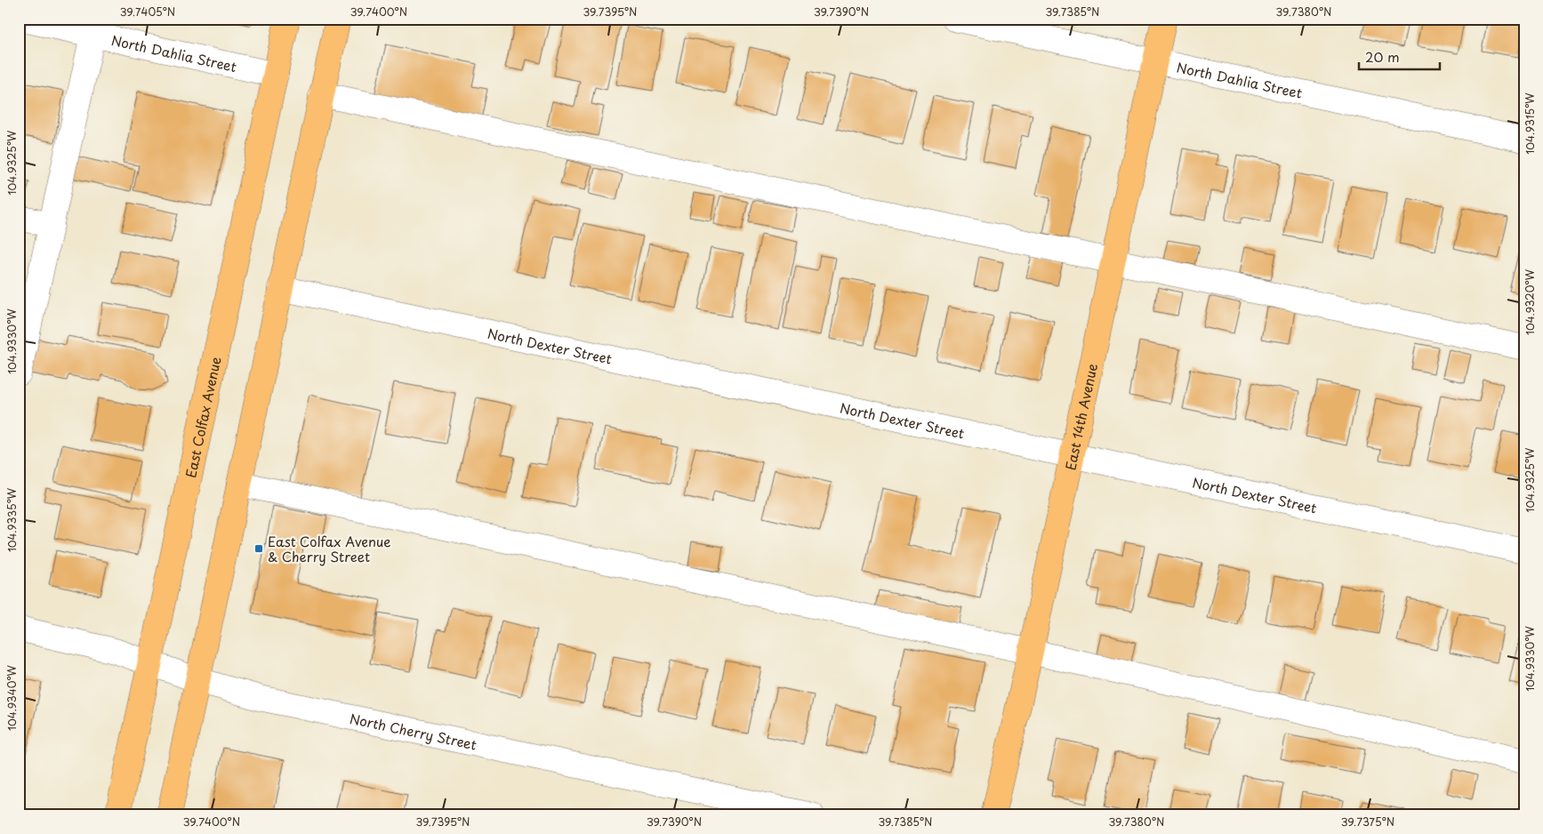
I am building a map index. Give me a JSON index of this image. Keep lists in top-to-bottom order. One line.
{"streets":{"main road":["East Colfax Avenue","East 14th Avenue"],"street":["North Dahlia Street","North Dexter Street","North Cherry Street"]},"crossings":[["North Dahlia Street","East Colfax Avenue"],["North Dahlia Street","East 14th Avenue"],["North Dexter Street","East 14th Avenue"],["East Colfax Avenue","North Cherry Street"]],"places":{"transit":["East Colfax Avenue & Cherry Street"]},"scale_bar":"20 m","coordinates":["39.7405°N","39.7400°N","39.7395°N","39.7390°N","39.7385°N","39.7380°N","104.9315°W","104.9325°W","104.9320°W","104.9330°W","104.9335°W","104.9340°W","39.7375°N"]}
